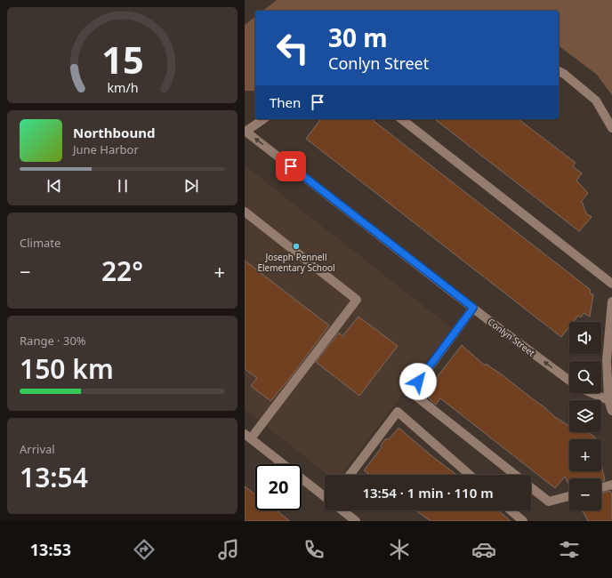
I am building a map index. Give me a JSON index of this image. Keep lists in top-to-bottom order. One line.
{"streets":{"street":["Conlyn Street"]},"one_way":["Conlyn Street"],"places":["Joseph Pennell Elementary School"],"page":{"turn":["30 m","Conlyn Street"],"then":"Then","song":["Northbound","June Harbor"],"tile":["Climate",["Range · 30%","150 km"],["Arrival","13:54"]],"heat":["−","22°","+"],"map_buttons":["+","−"],"limit":"20","trip":"13:54 · 1 min · 110 m","tabs":"13:53","gauge":["15","km/h"]}}
